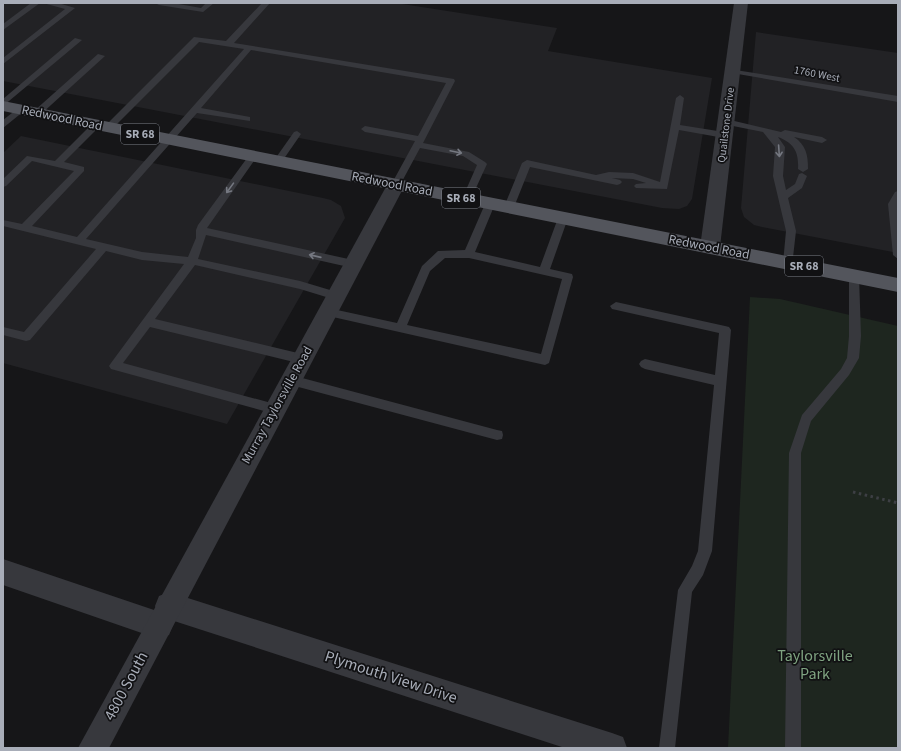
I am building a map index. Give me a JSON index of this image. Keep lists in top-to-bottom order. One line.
{"streets":{"main road":["Redwood Road","SR 68"],"street":["Quailstone Drive","Murray Taylorsville Road","Plymouth View Drive","4800 South"],"lane":["1760 West"]},"crossings":[["1760 West","Quailstone Drive"],["Redwood Road","Quailstone Drive"],["Redwood Road","Murray Taylorsville Road"],["Murray Taylorsville Road","Plymouth View Drive"],["Murray Taylorsville Road","4800 South"],["Plymouth View Drive","4800 South"]],"parks":["Taylorsville Park"]}
